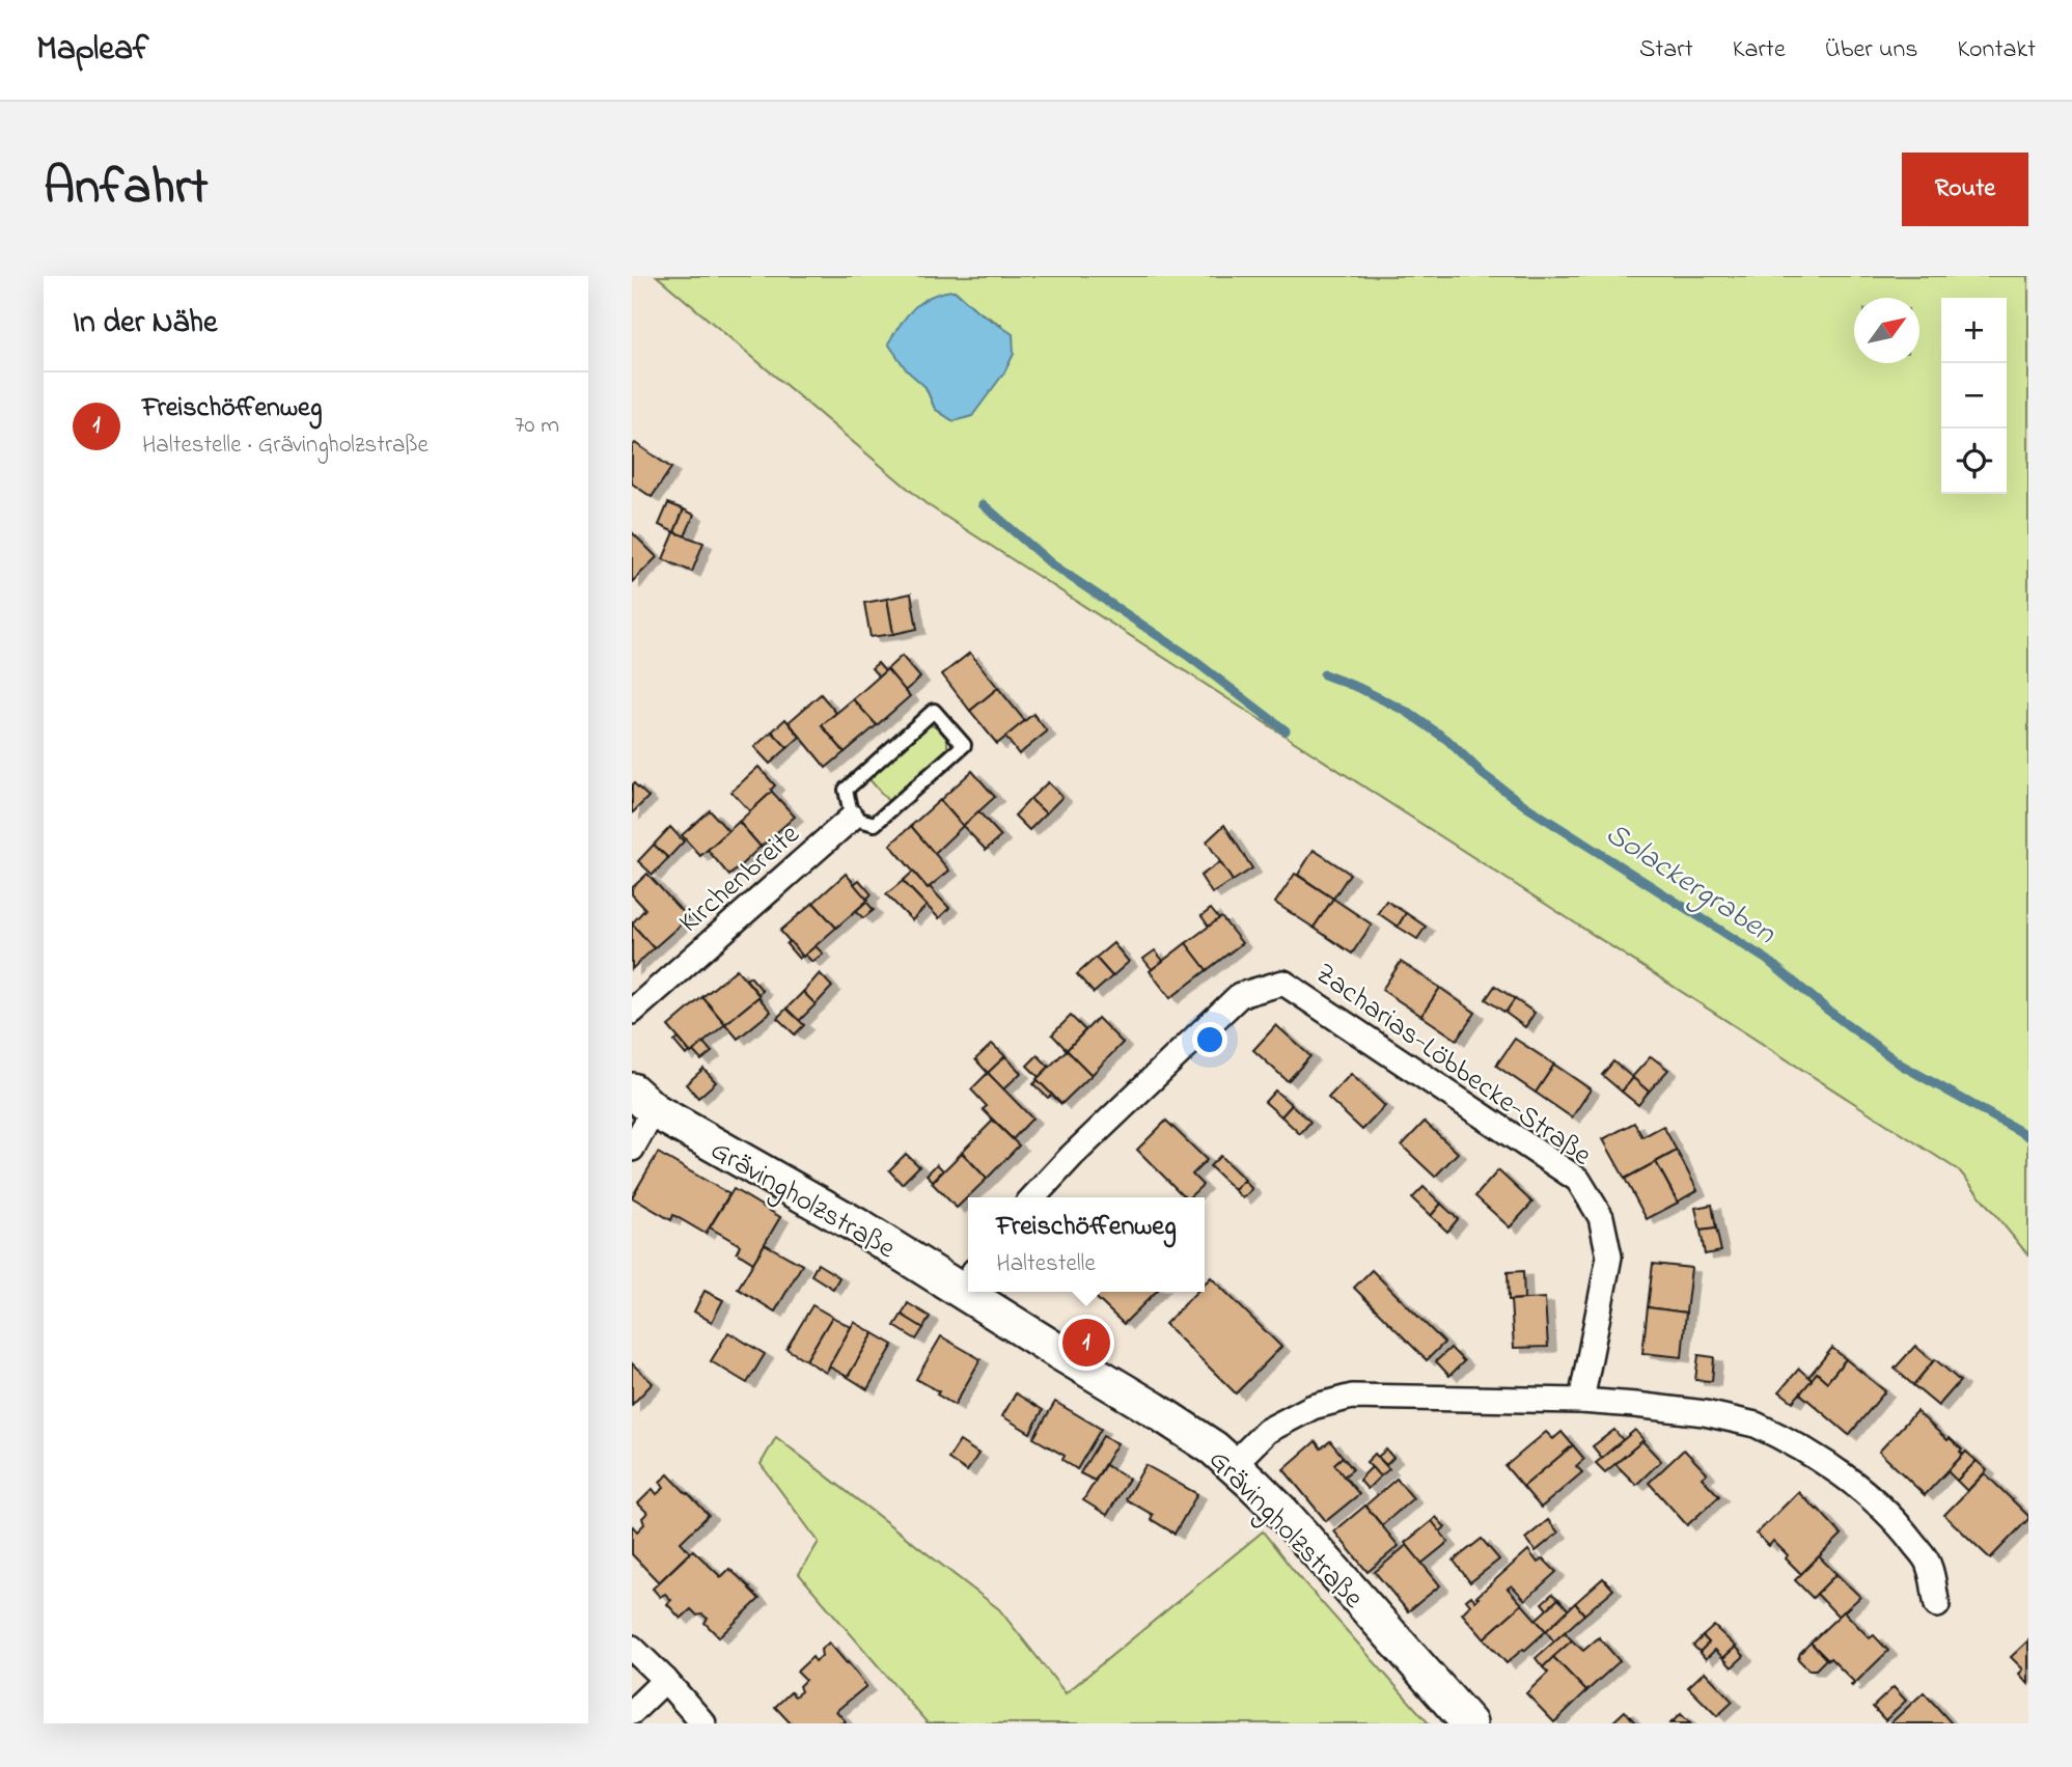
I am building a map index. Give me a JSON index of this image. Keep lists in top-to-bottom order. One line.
{"streets":{"main road":["Grävingholzstraße"],"street":["Kirchenbreite","Zacharias-Löbbecke-Straße"]},"water":["Solackergraben"],"north":"top right","page":{"header":"Mapleaf","nav":["Start","Karte","Über uns","Kontakt"],"title":"Anfahrt","buttons":"Route","heading":"In der Nähe","map_buttons":["+","−"],"list":[{"mark":"1","name":"Freischöffenweg","note":"Haltestelle · Grävingholzstraße","value":"70 m"}],"popup":["Freischöffenweg","Haltestelle"],"pins":"1"}}
